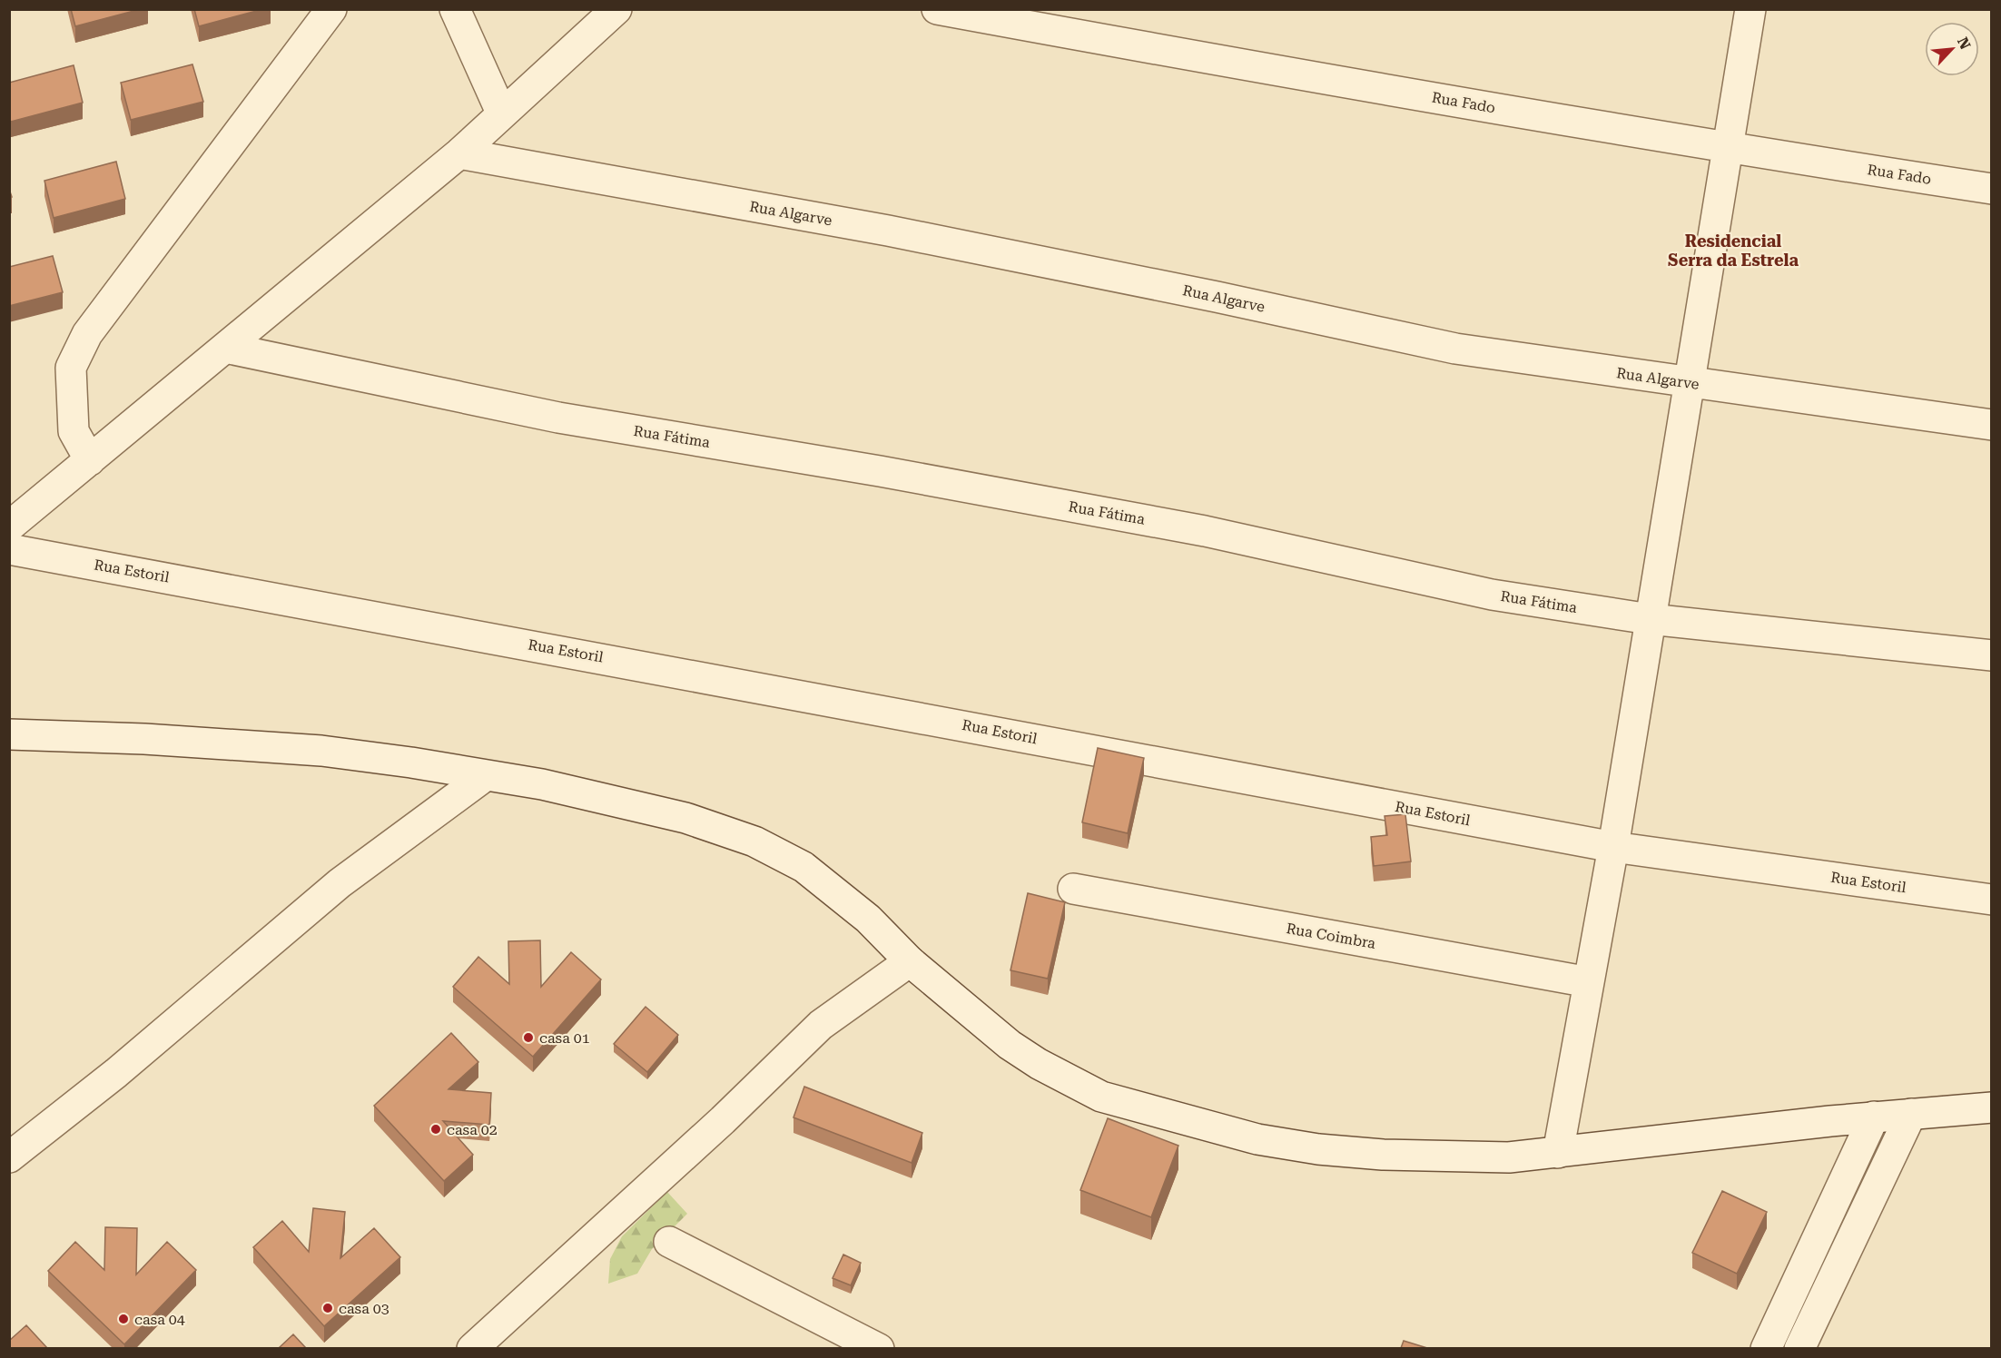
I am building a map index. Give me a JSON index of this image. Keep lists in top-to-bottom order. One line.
{"streets":{"street":["Rua Fado","Rua Algarve","Rua Fátima","Rua Estoril","Rua Coimbra"]},"districts":["Residencial Serra da Estrela"],"places":["casa 01","casa 02","casa 03","casa 04"],"north":"top right"}
